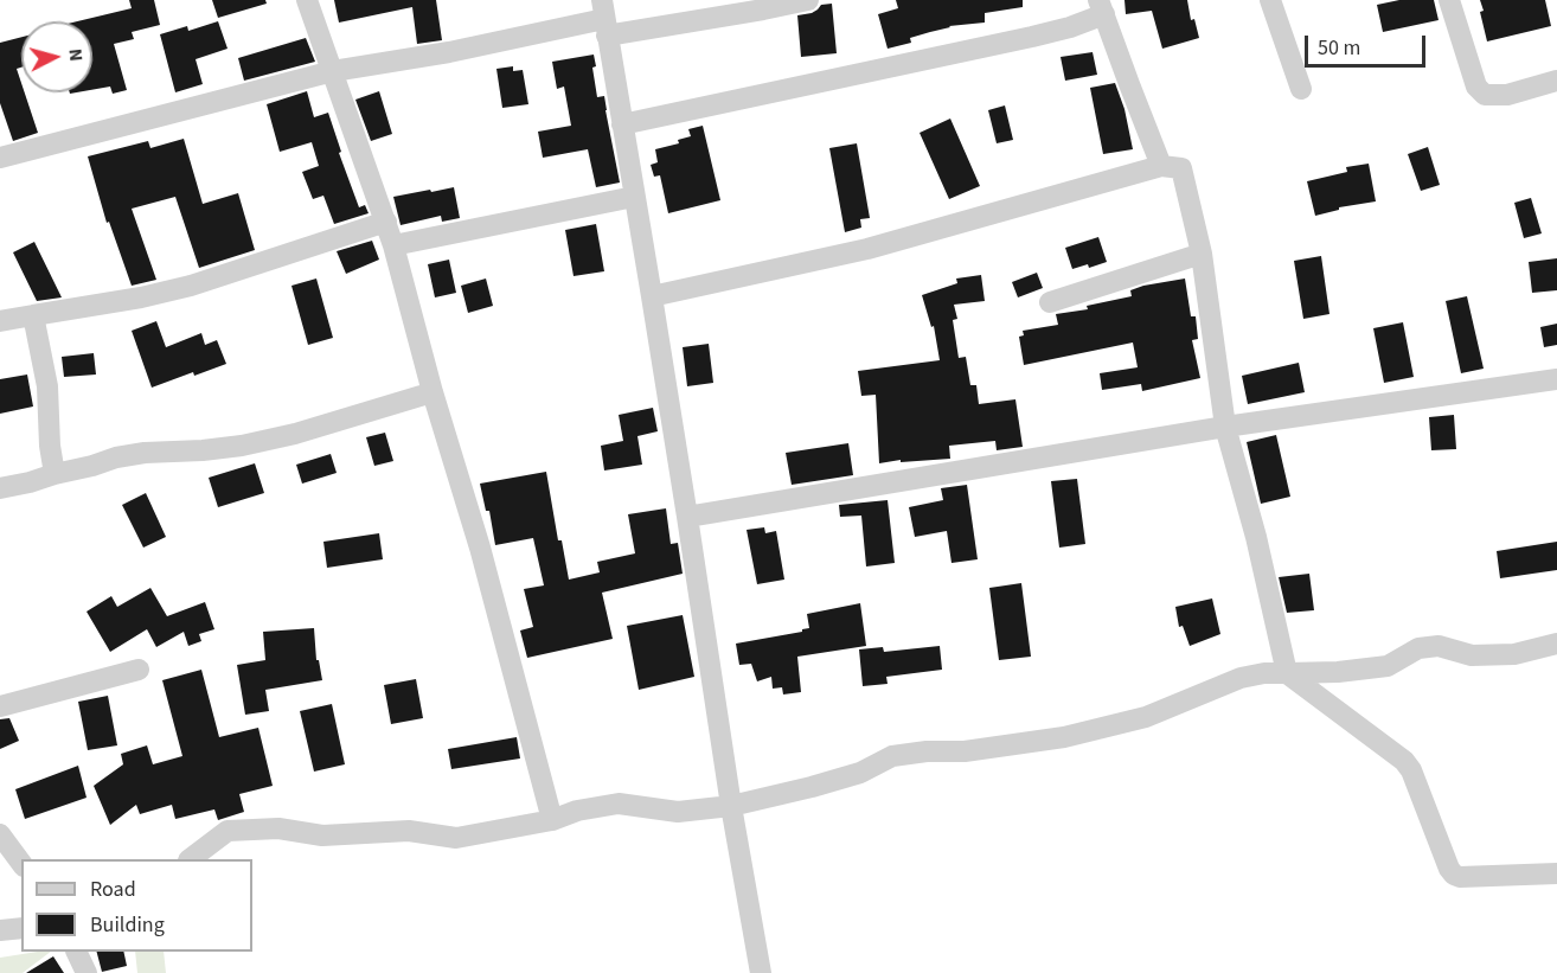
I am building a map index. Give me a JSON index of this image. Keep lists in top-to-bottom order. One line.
{"legend":["Road","Building"],"scale_bar":"50 m","north":"right"}
